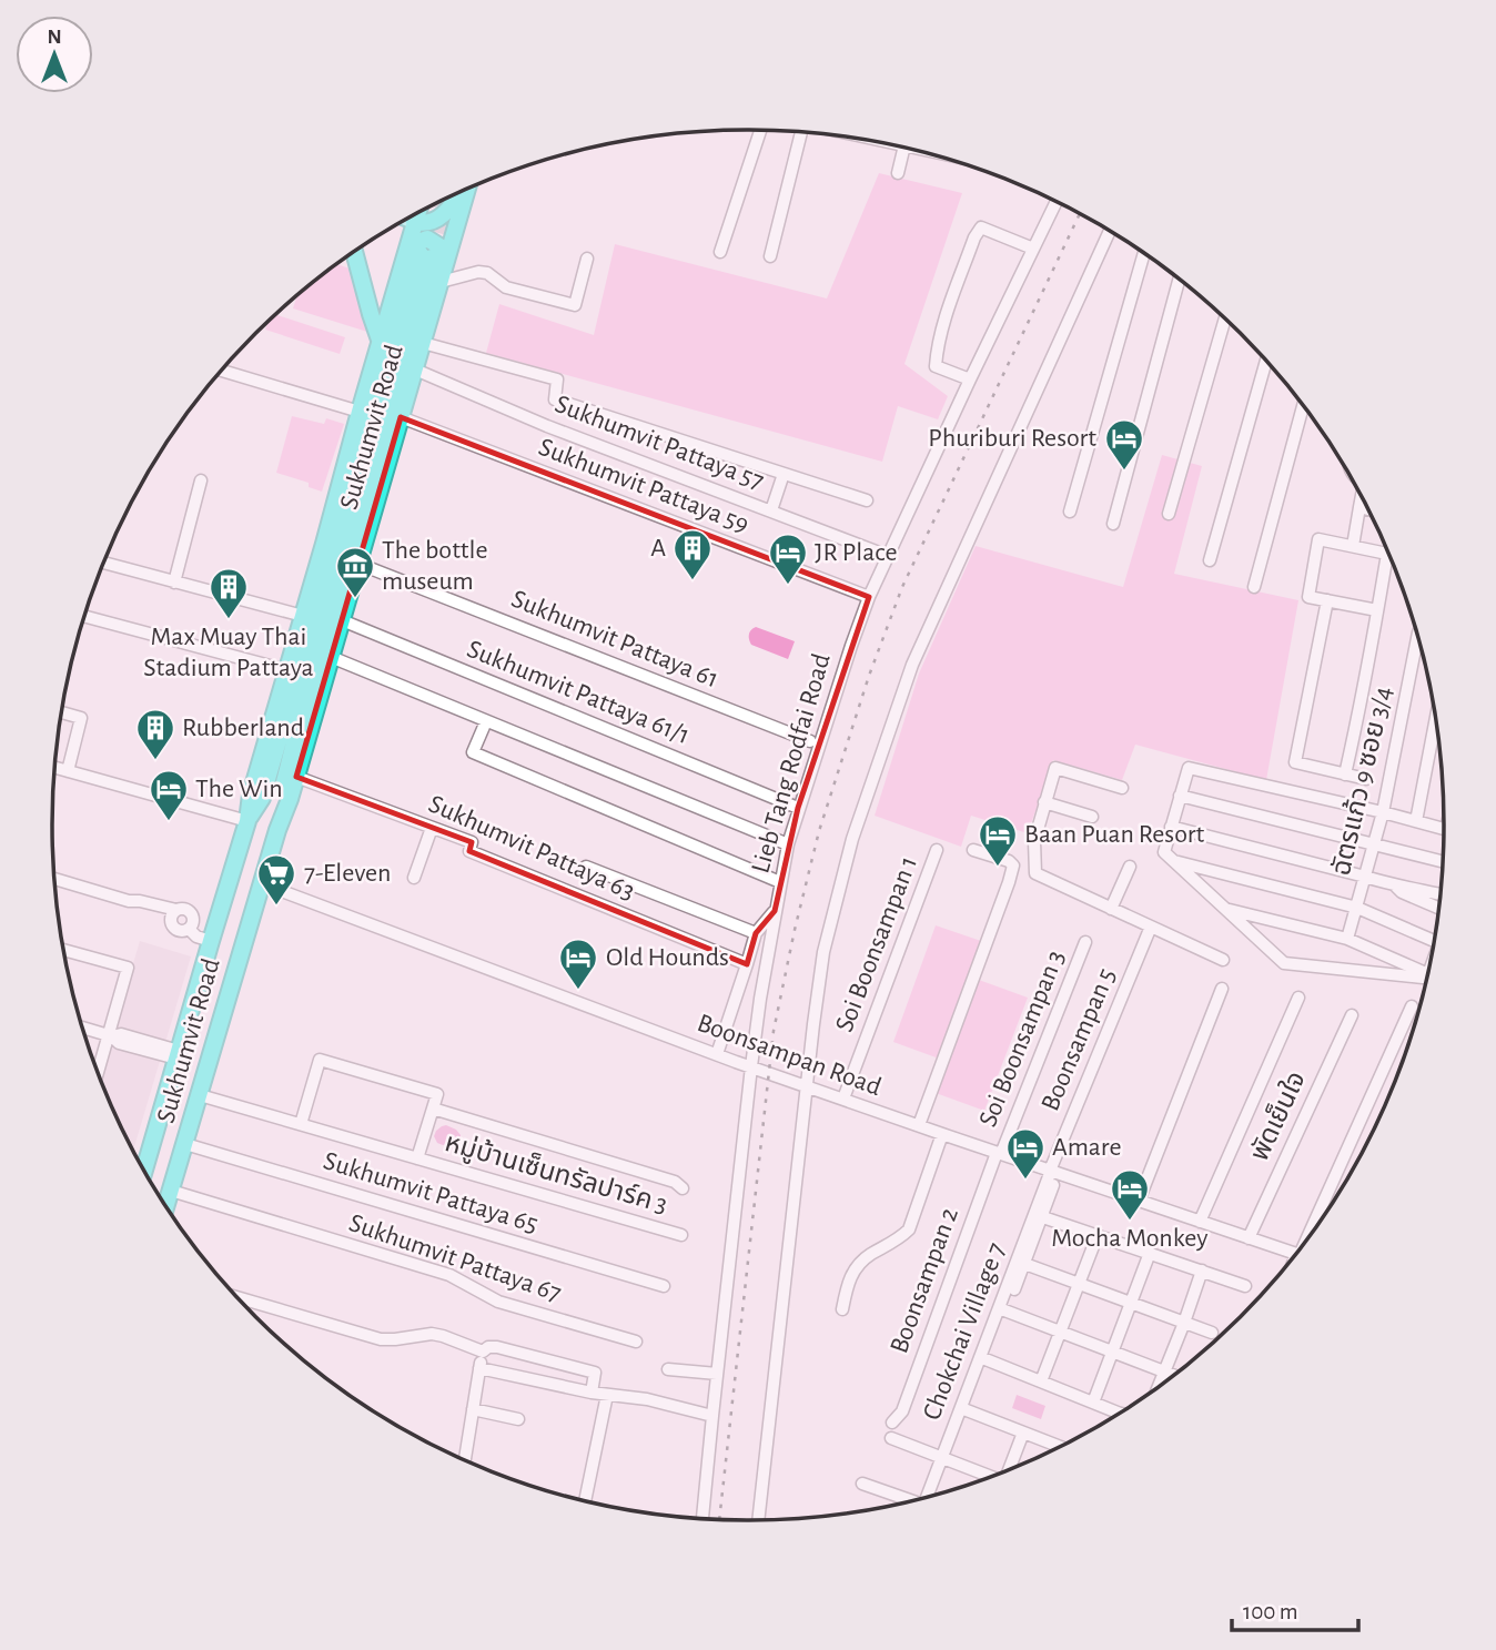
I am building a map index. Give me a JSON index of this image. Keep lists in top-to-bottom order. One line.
{"streets":{"highway":["Sukhumvit Road"],"street":["Sukhumvit Pattaya 57","Sukhumvit Pattaya 59","Sukhumvit Pattaya 61","Sukhumvit Pattaya 61/1","Lieb Tang Rodfai Road","ฉัตรแก้ว 9 ซอย 3/4","Sukhumvit Pattaya 63","Soi Boonsampan 1","Soi Boonsampan 3","Boonsampan 5","Boonsampan Road","พัดเย็นใจ","หมู่บ้านเซ็นทรัลปาร์ค 3","Sukhumvit Pattaya 65","Sukhumvit Pattaya 67","Boonsampan 2","Chokchai Village 7"]},"crossings":[["Sukhumvit Road","Sukhumvit Pattaya 57"],["Sukhumvit Road","Sukhumvit Pattaya 59"],["Sukhumvit Road","Sukhumvit Pattaya 61"],["Sukhumvit Road","Sukhumvit Pattaya 61/1"],["Sukhumvit Road","Sukhumvit Pattaya 63"],["Sukhumvit Road","Boonsampan Road"],["Sukhumvit Road","หมู่บ้านเซ็นทรัลปาร์ค 3"],["Sukhumvit Road","Sukhumvit Pattaya 65"],["Sukhumvit Road","Sukhumvit Pattaya 67"],["Sukhumvit Pattaya 57","Lieb Tang Rodfai Road"],["Sukhumvit Pattaya 59","Lieb Tang Rodfai Road"],["Sukhumvit Pattaya 61/1","Lieb Tang Rodfai Road"],["Lieb Tang Rodfai Road","Boonsampan Road"],["Soi Boonsampan 1","Boonsampan Road"],["Soi Boonsampan 3","Boonsampan Road"],["Soi Boonsampan 3","Boonsampan 2"],["Boonsampan 5","Boonsampan Road"],["Boonsampan 5","Chokchai Village 7"],["Boonsampan Road","พัดเย็นใจ"],["Boonsampan Road","Boonsampan 2"],["Boonsampan Road","Chokchai Village 7"]],"places":{"hotel":["Phuriburi Resort","JR Place","The Win","Baan Puan Resort","Old Hounds","Amare","Mocha Monkey"],"building":["A","Max Muay Thai Stadium Pattaya","Rubberland"],"museum":["The bottle museum"],"supermarket":["7-Eleven"]},"scale_bar":"100 m","north":"top"}
